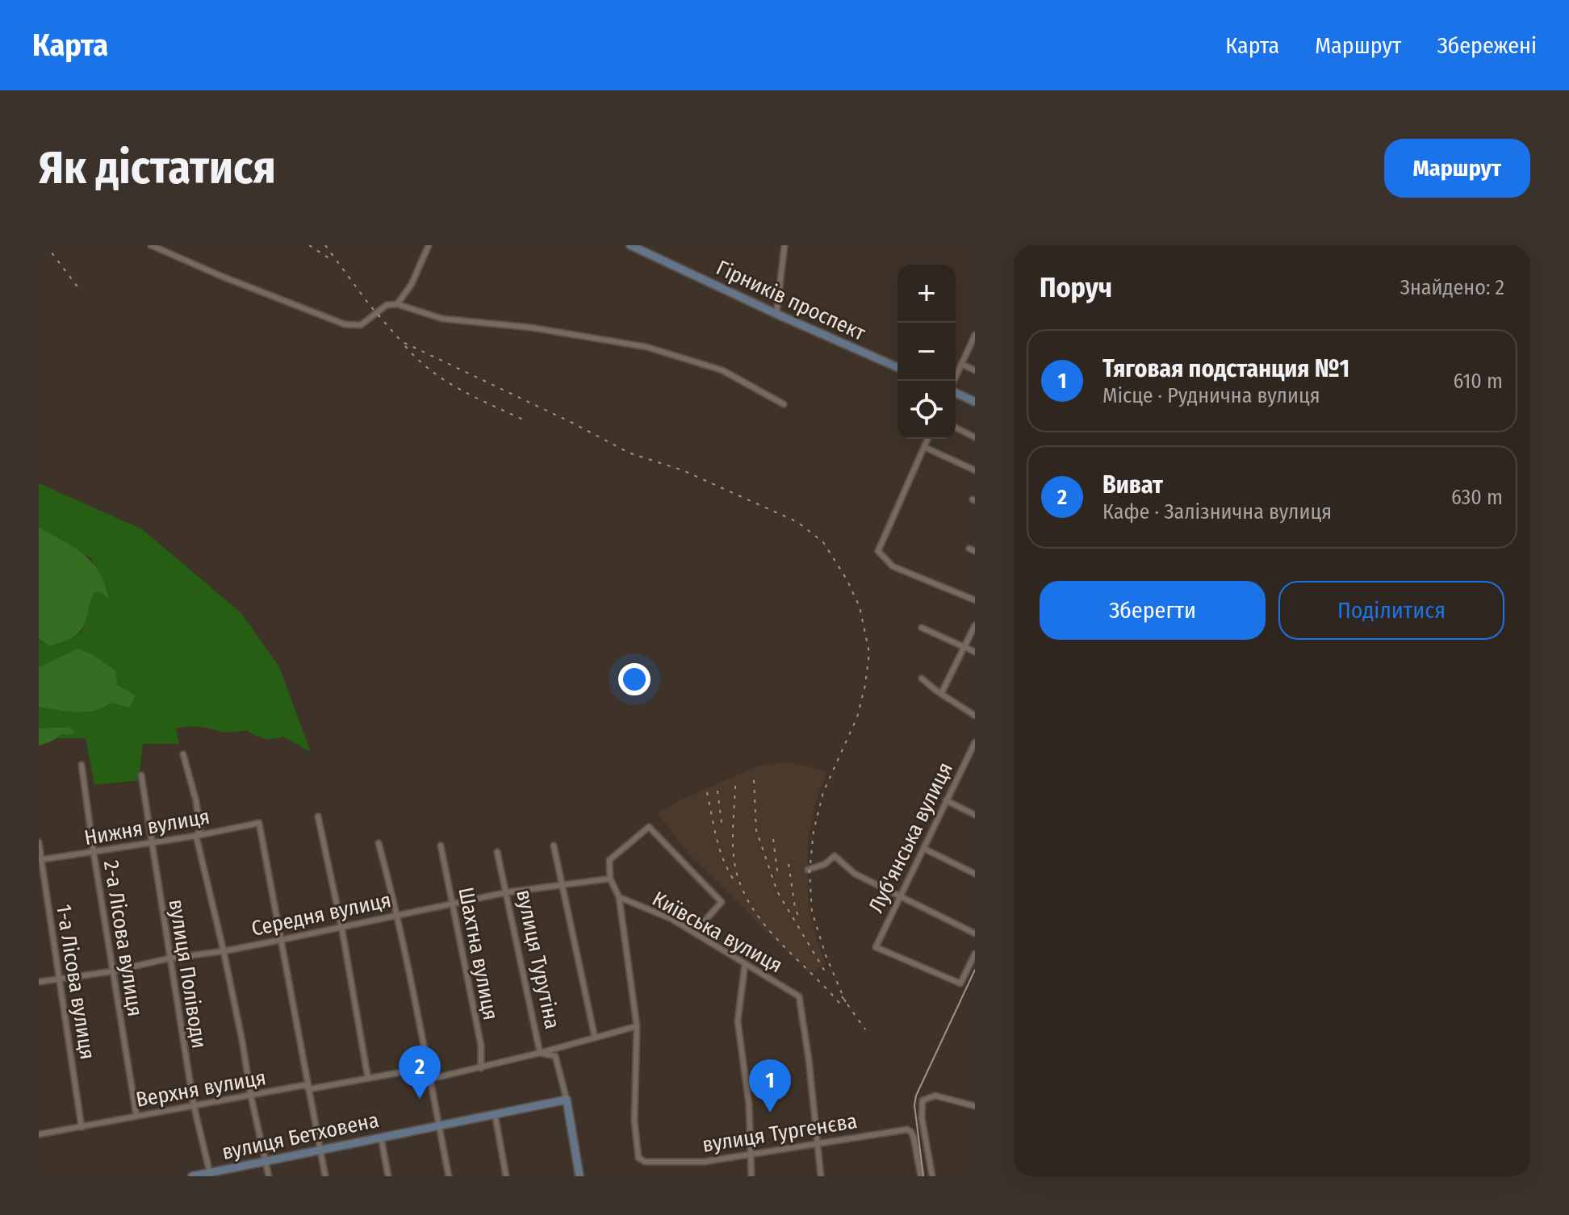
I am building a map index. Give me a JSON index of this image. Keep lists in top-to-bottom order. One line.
{"streets":{"street":["Гірників проспект","Нижня вулиця","Луб'янська вулиця","Середня вулиця","Київська вулиця","2-а Лісова вулиця","Шахтна вулиця","вулиця Турутіна","вулиця Поліводи","1-а Лісова вулиця","Верхня вулиця","вулиця Тургенєва","вулиця Бетховена"]},"crossings":[["Нижня вулиця","Середня вулиця"],["Нижня вулиця","2-а Лісова вулиця"],["Нижня вулиця","вулиця Поліводи"],["Нижня вулиця","1-а Лісова вулиця"],["Середня вулиця","2-а Лісова вулиця"],["Середня вулиця","Шахтна вулиця"],["Середня вулиця","вулиця Турутіна"],["Середня вулиця","вулиця Поліводи"],["Середня вулиця","1-а Лісова вулиця"],["Київська вулиця","вулиця Тургенєва"],["2-а Лісова вулиця","Верхня вулиця"],["вулиця Турутіна","вулиця Бетховена"],["вулиця Поліводи","Верхня вулиця"],["вулиця Поліводи","вулиця Бетховена"],["1-а Лісова вулиця","Верхня вулиця"]],"page":{"header":"Карта","nav":["Карта","Маршрут","Збережені"],"buttons":["Маршрут",["Зберегти","Поділитися"]],"title":"Як дістатися","heading":["Поруч","Знайдено: 2"],"map_buttons":["+","−"],"list":[{"mark":"1","name":"Тяговая подстанция №1","note":"Місце · Руднична вулиця","value":"610 m"},{"mark":"2","name":"Виват","note":"Кафе · Залізнична вулиця","value":"630 m"}],"pins":["2","1"]}}
